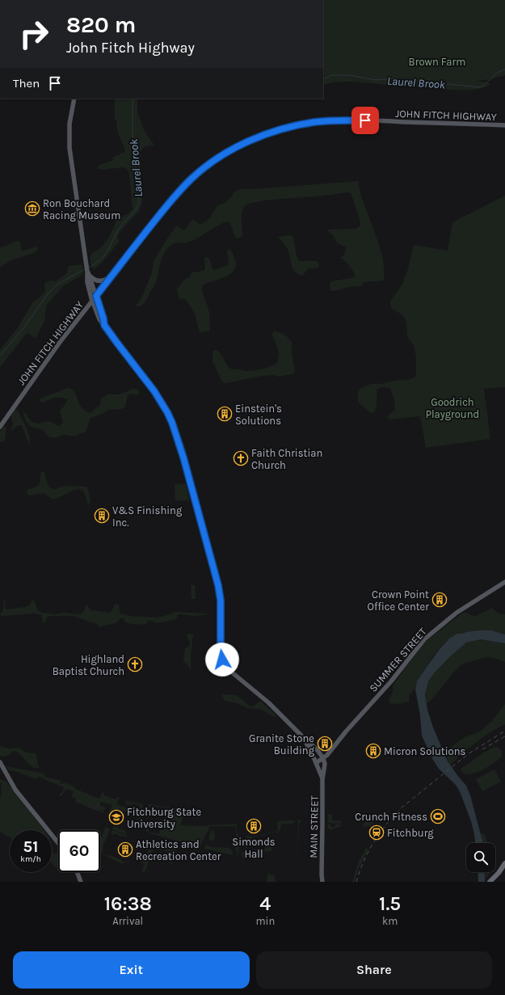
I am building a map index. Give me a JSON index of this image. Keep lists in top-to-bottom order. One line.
{"streets":{"main road":["JOHN FITCH HIGHWAY","SUMMER STREET","MAIN STREET"]},"crossings":[["SUMMER STREET","MAIN STREET"]],"water":["Laurel Brook"],"parks":["Brown Farm","Goodrich Playground"],"places":{"museum":["Ron Bouchard Racing Museum"],"building":["Einstein's Solutions","V&S Finishing Inc.","Crown Point Office Center","Granite Stone Building","Micron Solutions","Simonds Hall","Athletics and Recreation Center"],"church":["Faith Christian Church","Highland Baptist Church"],"sports":["Crunch Fitness"],"school or university":["Fitchburg State University"],"station":["Fitchburg"]},"page":{"turn":["820 m","John Fitch Highway"],"then":"Then","speed":"51 km/h","limit":"60","eta":["16:38","Arrival","4","min","1.5","km"],"buttons":["Exit","Share"]}}
